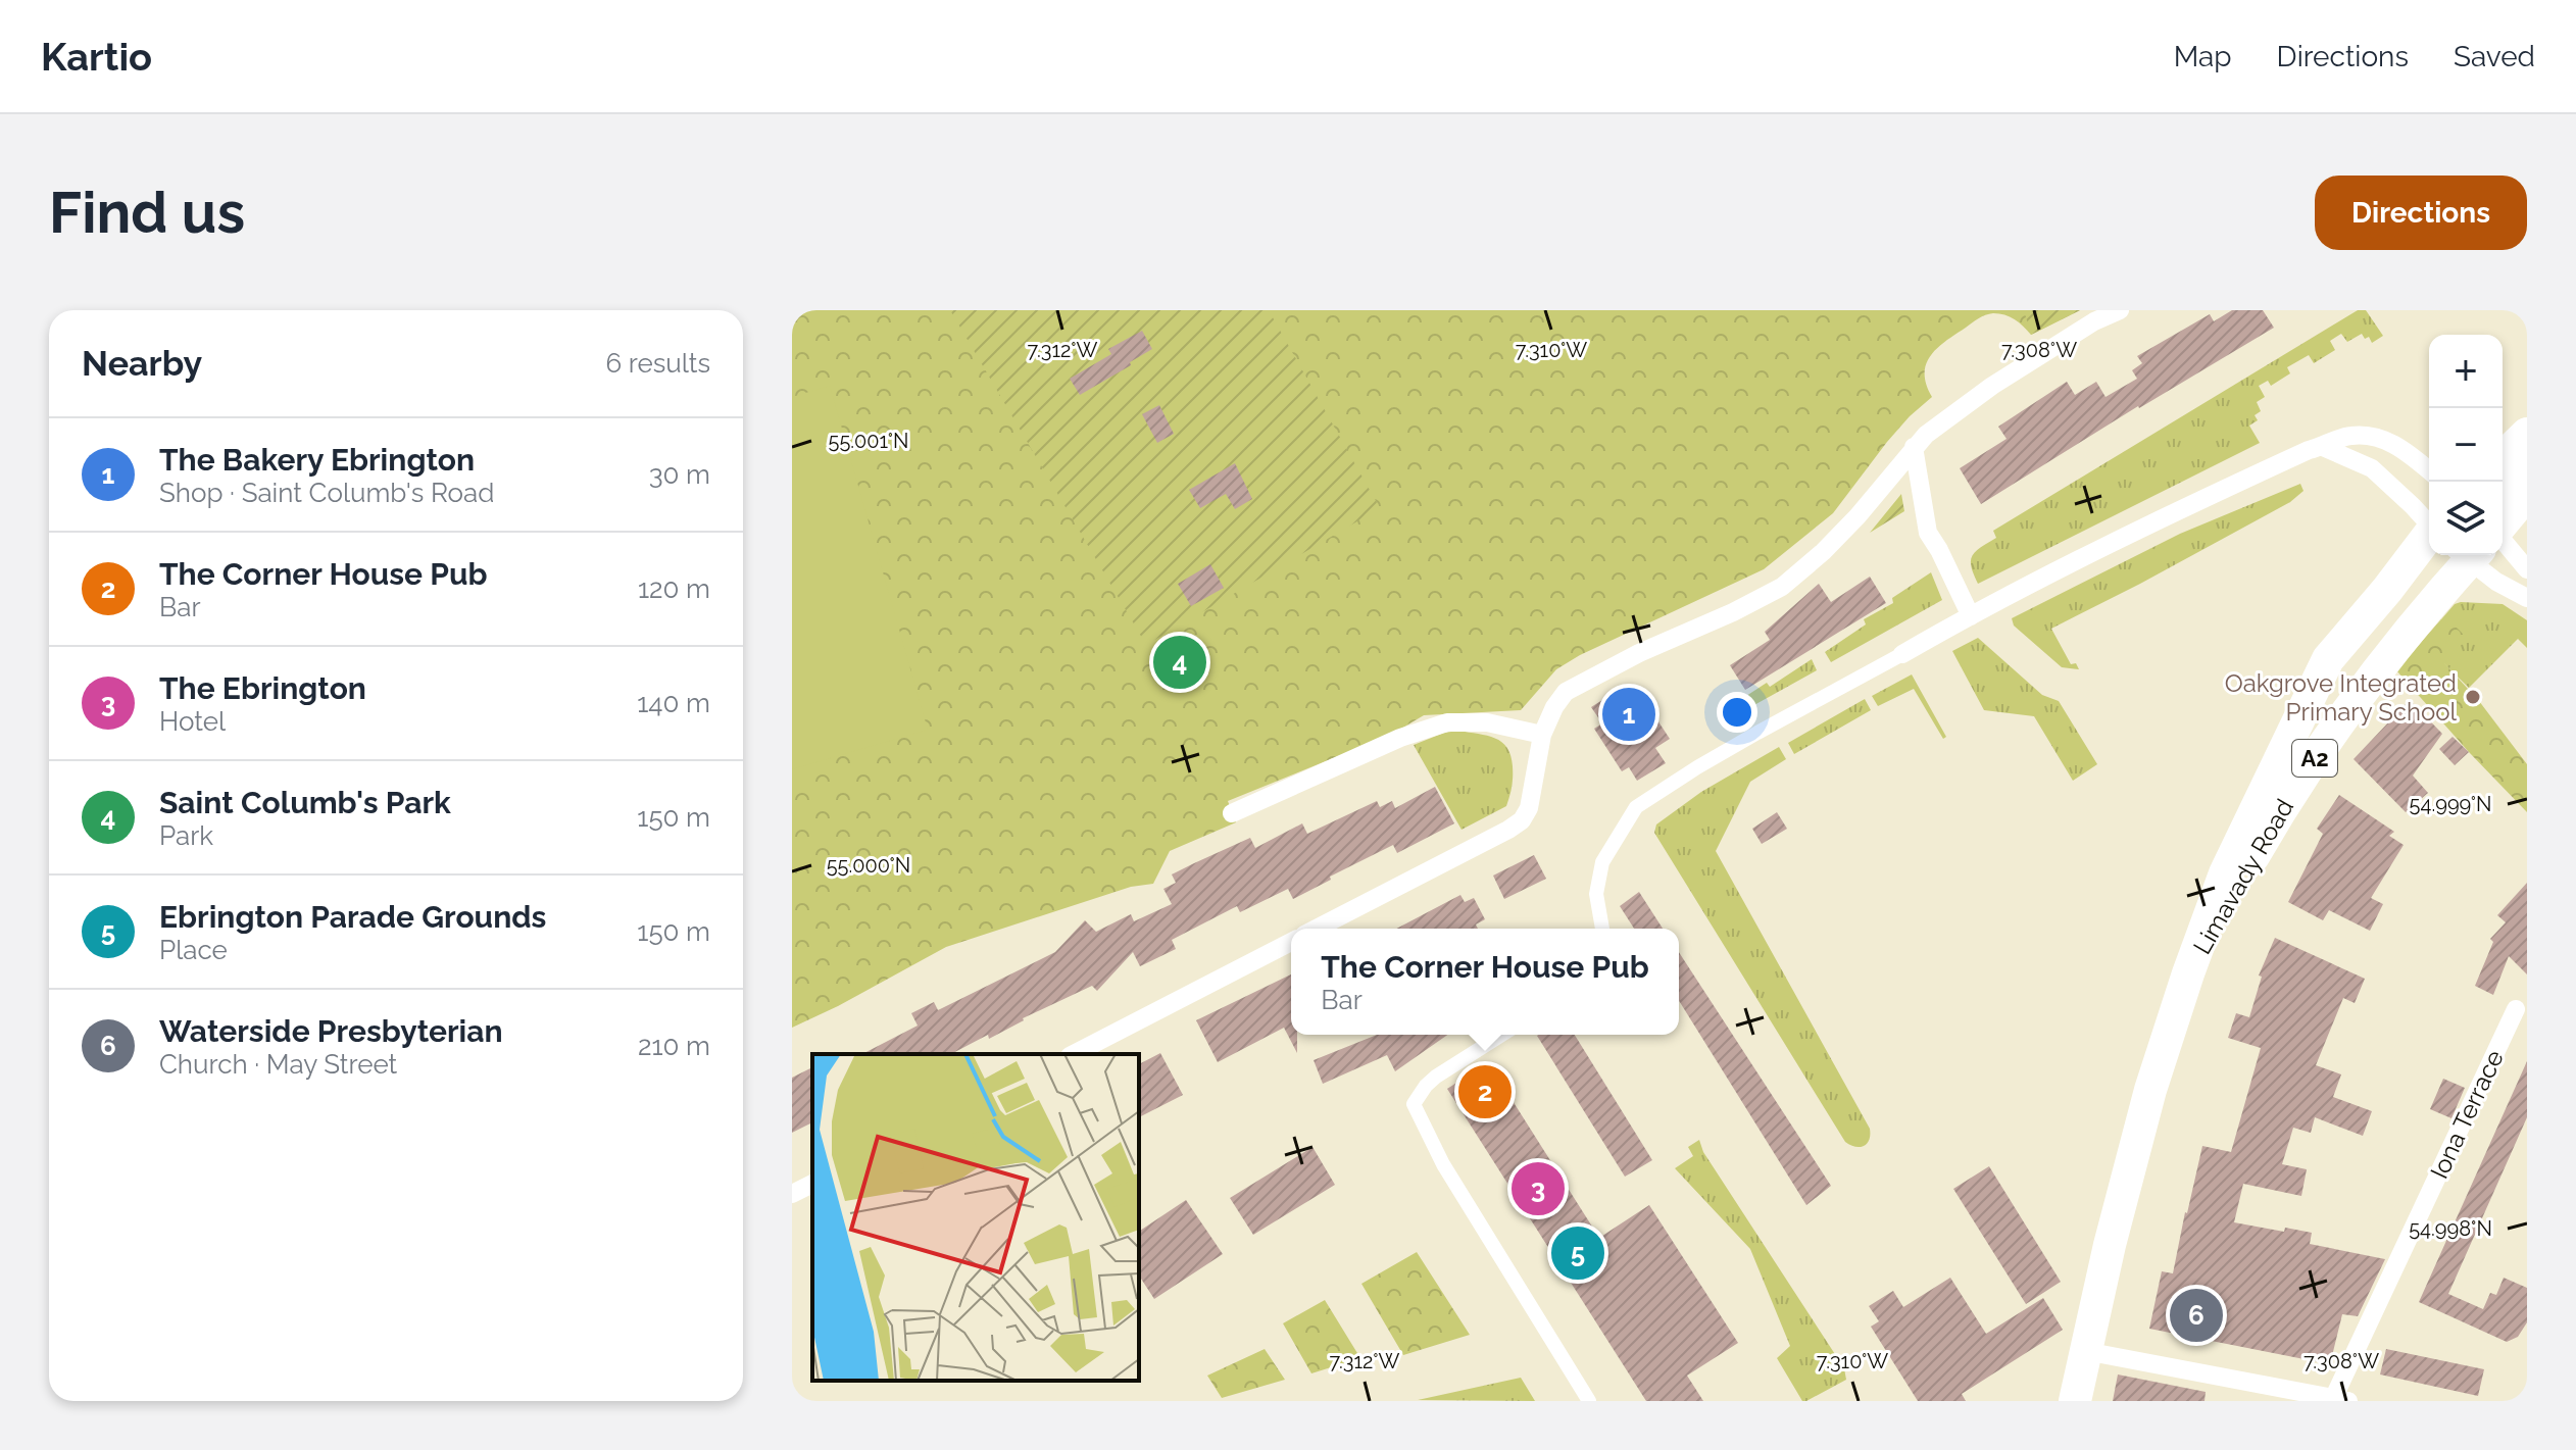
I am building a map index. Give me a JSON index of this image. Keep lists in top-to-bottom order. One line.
{"streets":{"highway":["A2","Limavady Road"],"street":["Iona Terrace"]},"places":["Oakgrove Integrated Primary School"],"page":{"header":"Kartio","nav":["Map","Directions","Saved"],"buttons":"Directions","title":"Find us","heading":["Nearby","6 results"],"map_buttons":["+","−"],"list":[{"mark":"1","name":"The Bakery Ebrington","note":"Shop · Saint Columb's Road","value":"30 m"},{"mark":"2","name":"The Corner House Pub","note":"Bar","value":"120 m"},{"mark":"3","name":"The Ebrington","note":"Hotel","value":"140 m"},{"mark":"4","name":"Saint Columb's Park","note":"Park","value":"150 m"},{"mark":"5","name":"Ebrington Parade Grounds","note":"Place","value":"150 m"},{"mark":"6","name":"Waterside Presbyterian","note":"Church · May Street","value":"210 m"}],"pins":["4","1","2","3","5","6"],"popup":["The Corner House Pub","Bar"]},"coordinates":["7.312°W","7.310°W","7.308°W","55.001°N","54.999°N","55.000°N","54.998°N"]}
